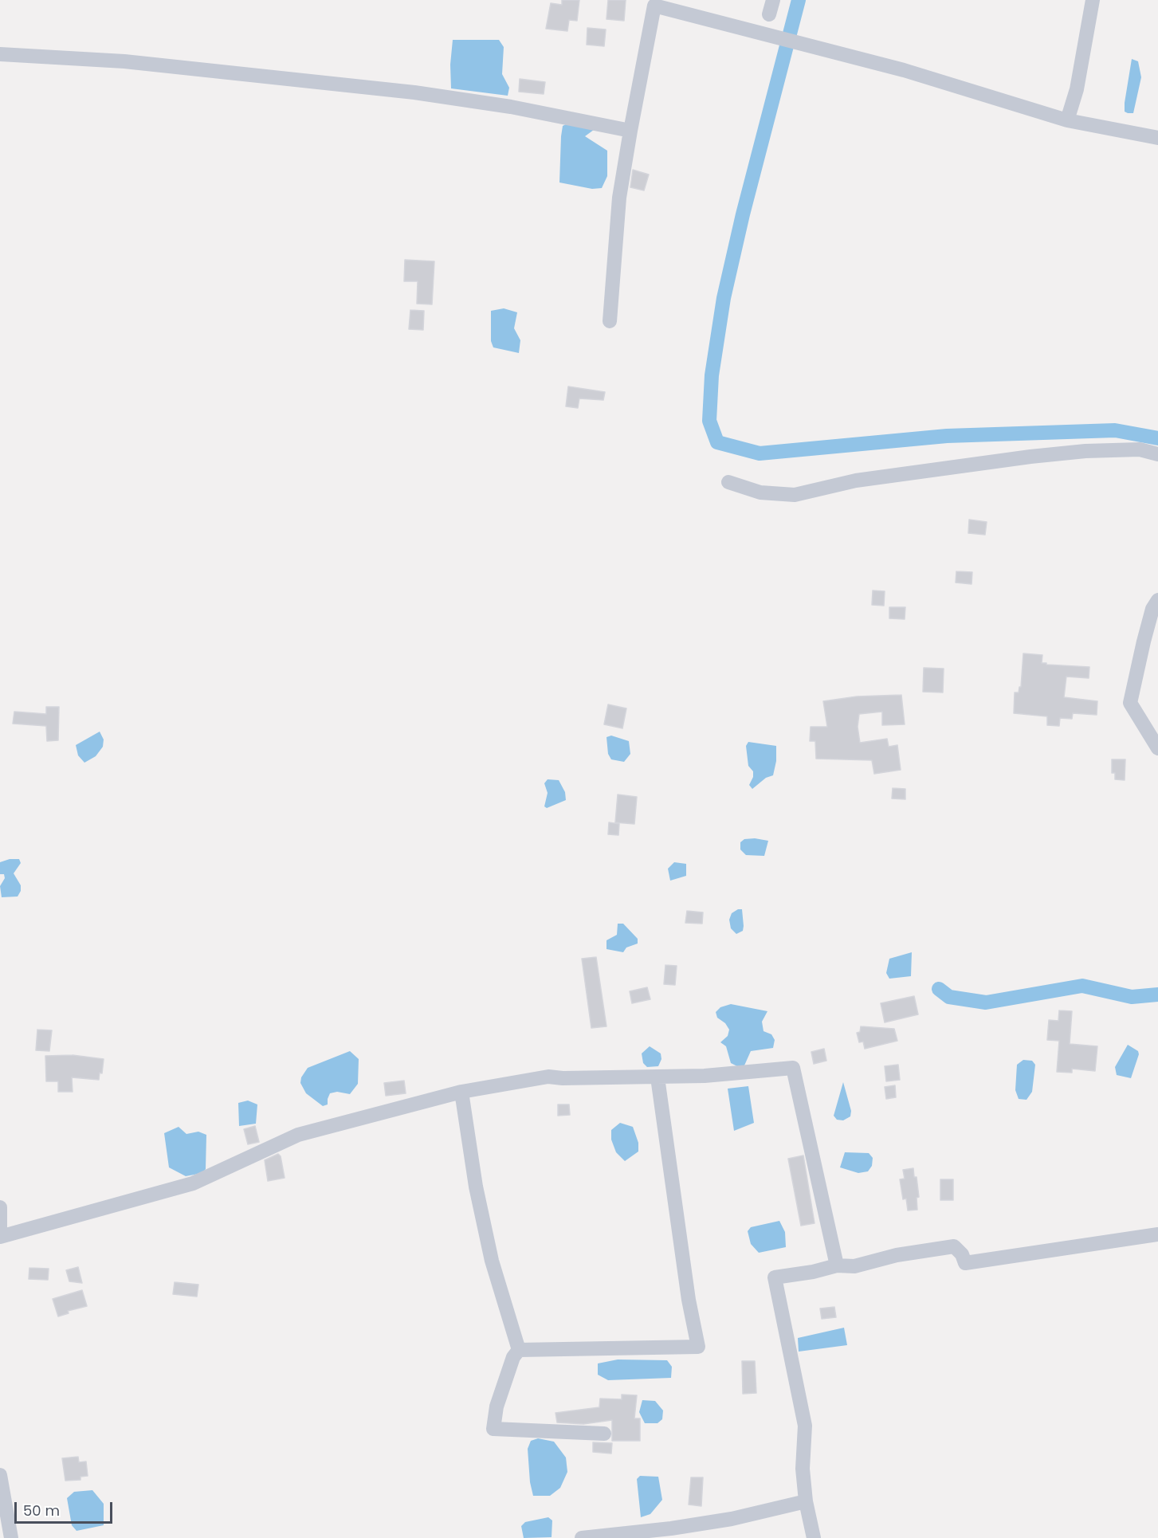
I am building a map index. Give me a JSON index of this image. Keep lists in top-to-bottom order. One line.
{"scale_bar":"50 m"}
